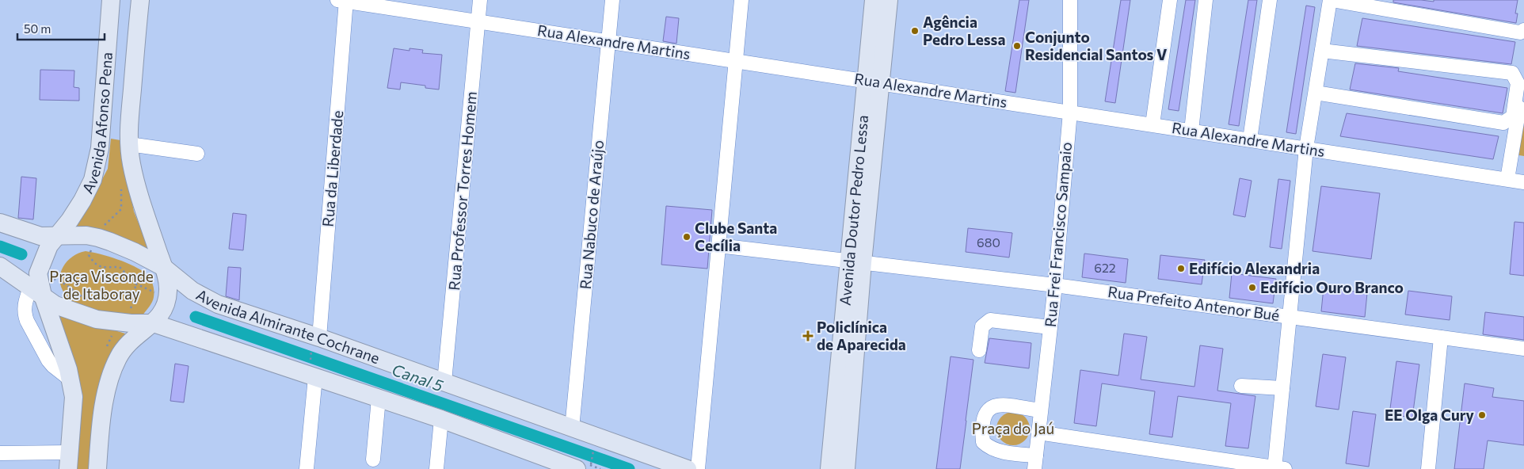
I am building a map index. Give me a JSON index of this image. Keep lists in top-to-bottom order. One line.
{"streets":{"main road":["Avenida Afonso Pena","Avenida Doutor Pedro Lessa","Avenida Almirante Cochrane"],"street":["Rua Alexandre Martins","Rua da Liberdade","Rua Professor Torres Homem","Rua Nabuco de Araújo","Rua Frei Francisco Sampaio","Rua Prefeito Antenor Bué"]},"crossings":[["Rua Alexandre Martins","Rua da Liberdade"],["Rua Alexandre Martins","Rua Professor Torres Homem"],["Rua Alexandre Martins","Avenida Doutor Pedro Lessa"],["Rua Alexandre Martins","Rua Nabuco de Araújo"],["Rua Alexandre Martins","Rua Frei Francisco Sampaio"],["Avenida Afonso Pena","Avenida Almirante Cochrane"],["Rua da Liberdade","Avenida Almirante Cochrane"],["Rua Professor Torres Homem","Avenida Almirante Cochrane"],["Avenida Doutor Pedro Lessa","Rua Prefeito Antenor Bué"],["Rua Nabuco de Araújo","Avenida Almirante Cochrane"],["Rua Frei Francisco Sampaio","Rua Prefeito Antenor Bué"]],"water":["Canal 5"],"parks":["Praça Visconde de Itaboray","Praça do Jaú"],"places":{"other":["Agência Pedro Lessa","Conjunto Residencial Santos V","Clube Santa Cecília","Edifício Alexandria","Edifício Ouro Branco","EE Olga Cury"],"health":["Policlínica de Aparecida"]},"house_numbers":["680","622"],"scale_bar":"50 m"}
